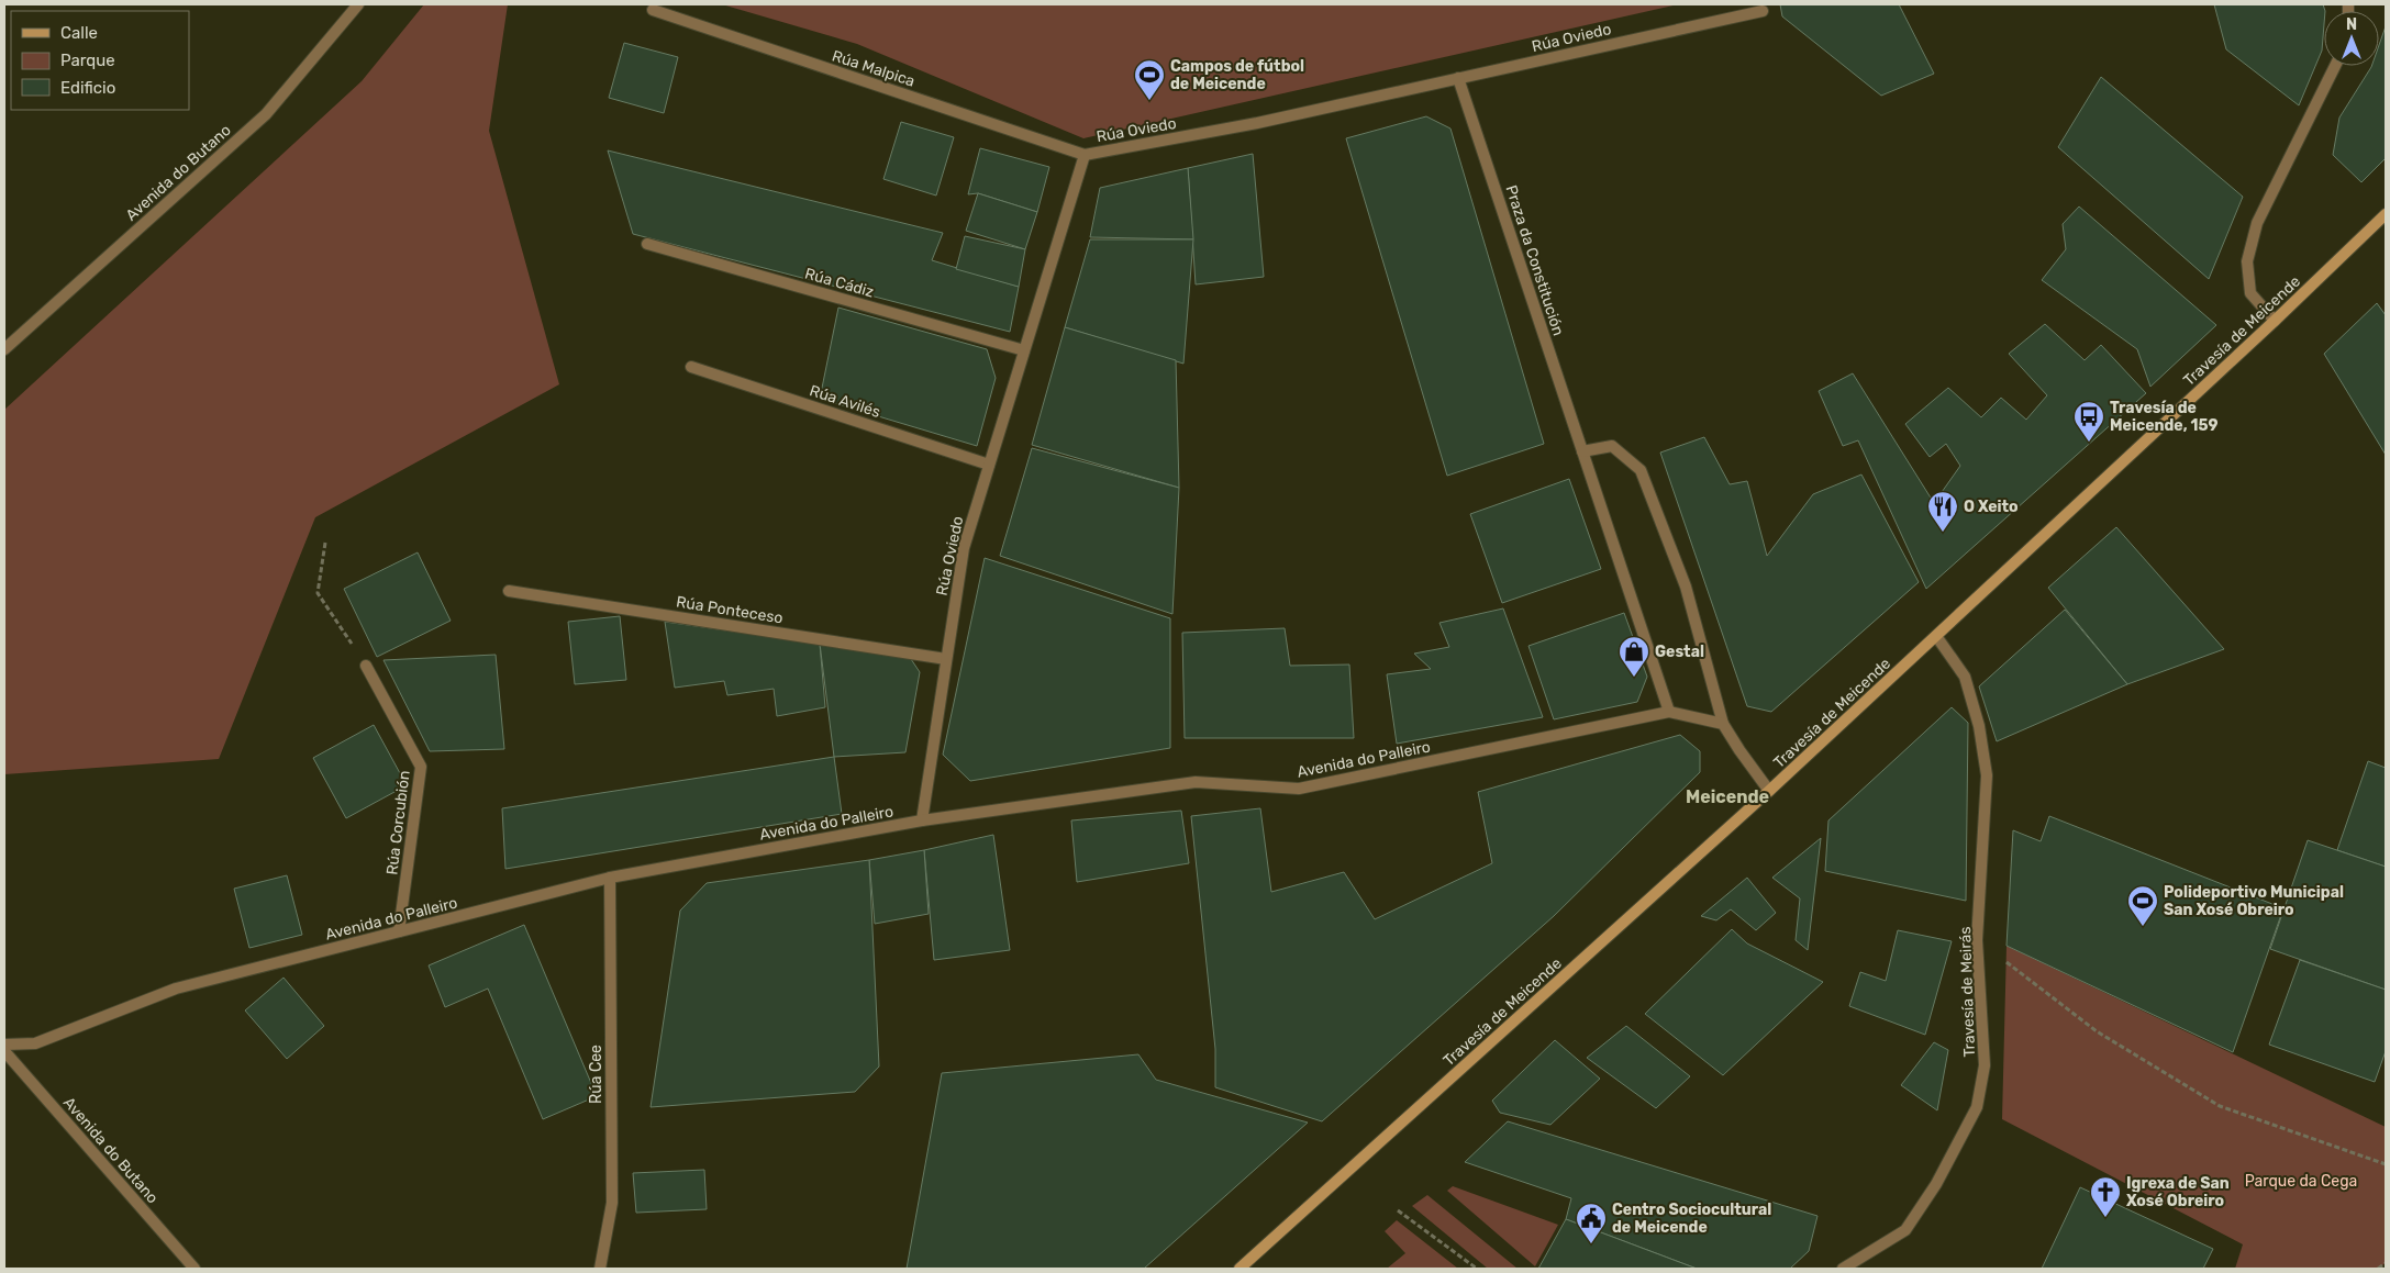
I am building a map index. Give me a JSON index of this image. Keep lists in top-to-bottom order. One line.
{"streets":{"main road":["Travesía de Meicende"],"street":["Rúa Oviedo","Rúa Malpica","Avenida do Butano","Praza da Constitución","Rúa Cádiz","Rúa Avilés","Rúa Ponteceso","Avenida do Palleiro","Rúa Corcubión","Travesía de Meirás","Rúa Cee"]},"crossings":[["Rúa Oviedo","Rúa Malpica"],["Rúa Oviedo","Praza da Constitución"],["Rúa Oviedo","Rúa Cádiz"],["Rúa Oviedo","Rúa Avilés"],["Rúa Oviedo","Rúa Ponteceso"],["Rúa Oviedo","Avenida do Palleiro"],["Praza da Constitución","Avenida do Palleiro"],["Travesía de Meicende","Travesía de Meirás"],["Avenida do Palleiro","Rúa Corcubión"],["Avenida do Palleiro","Rúa Cee"]],"districts":["Meicende"],"parks":["Parque da Cega"],"places":{"sports":["Campos de fútbol de Meicende","Polideportivo Municipal San Xosé Obreiro"],"bus stop":["Travesía de Meicende, 159"],"restaurant":["O Xeito"],"shop":["Gestal"],"church":["Igrexa de San Xosé Obreiro"],"public building":["Centro Sociocultural de Meicende"]},"legend":["Calle","Parque","Edificio"],"north":"top"}
